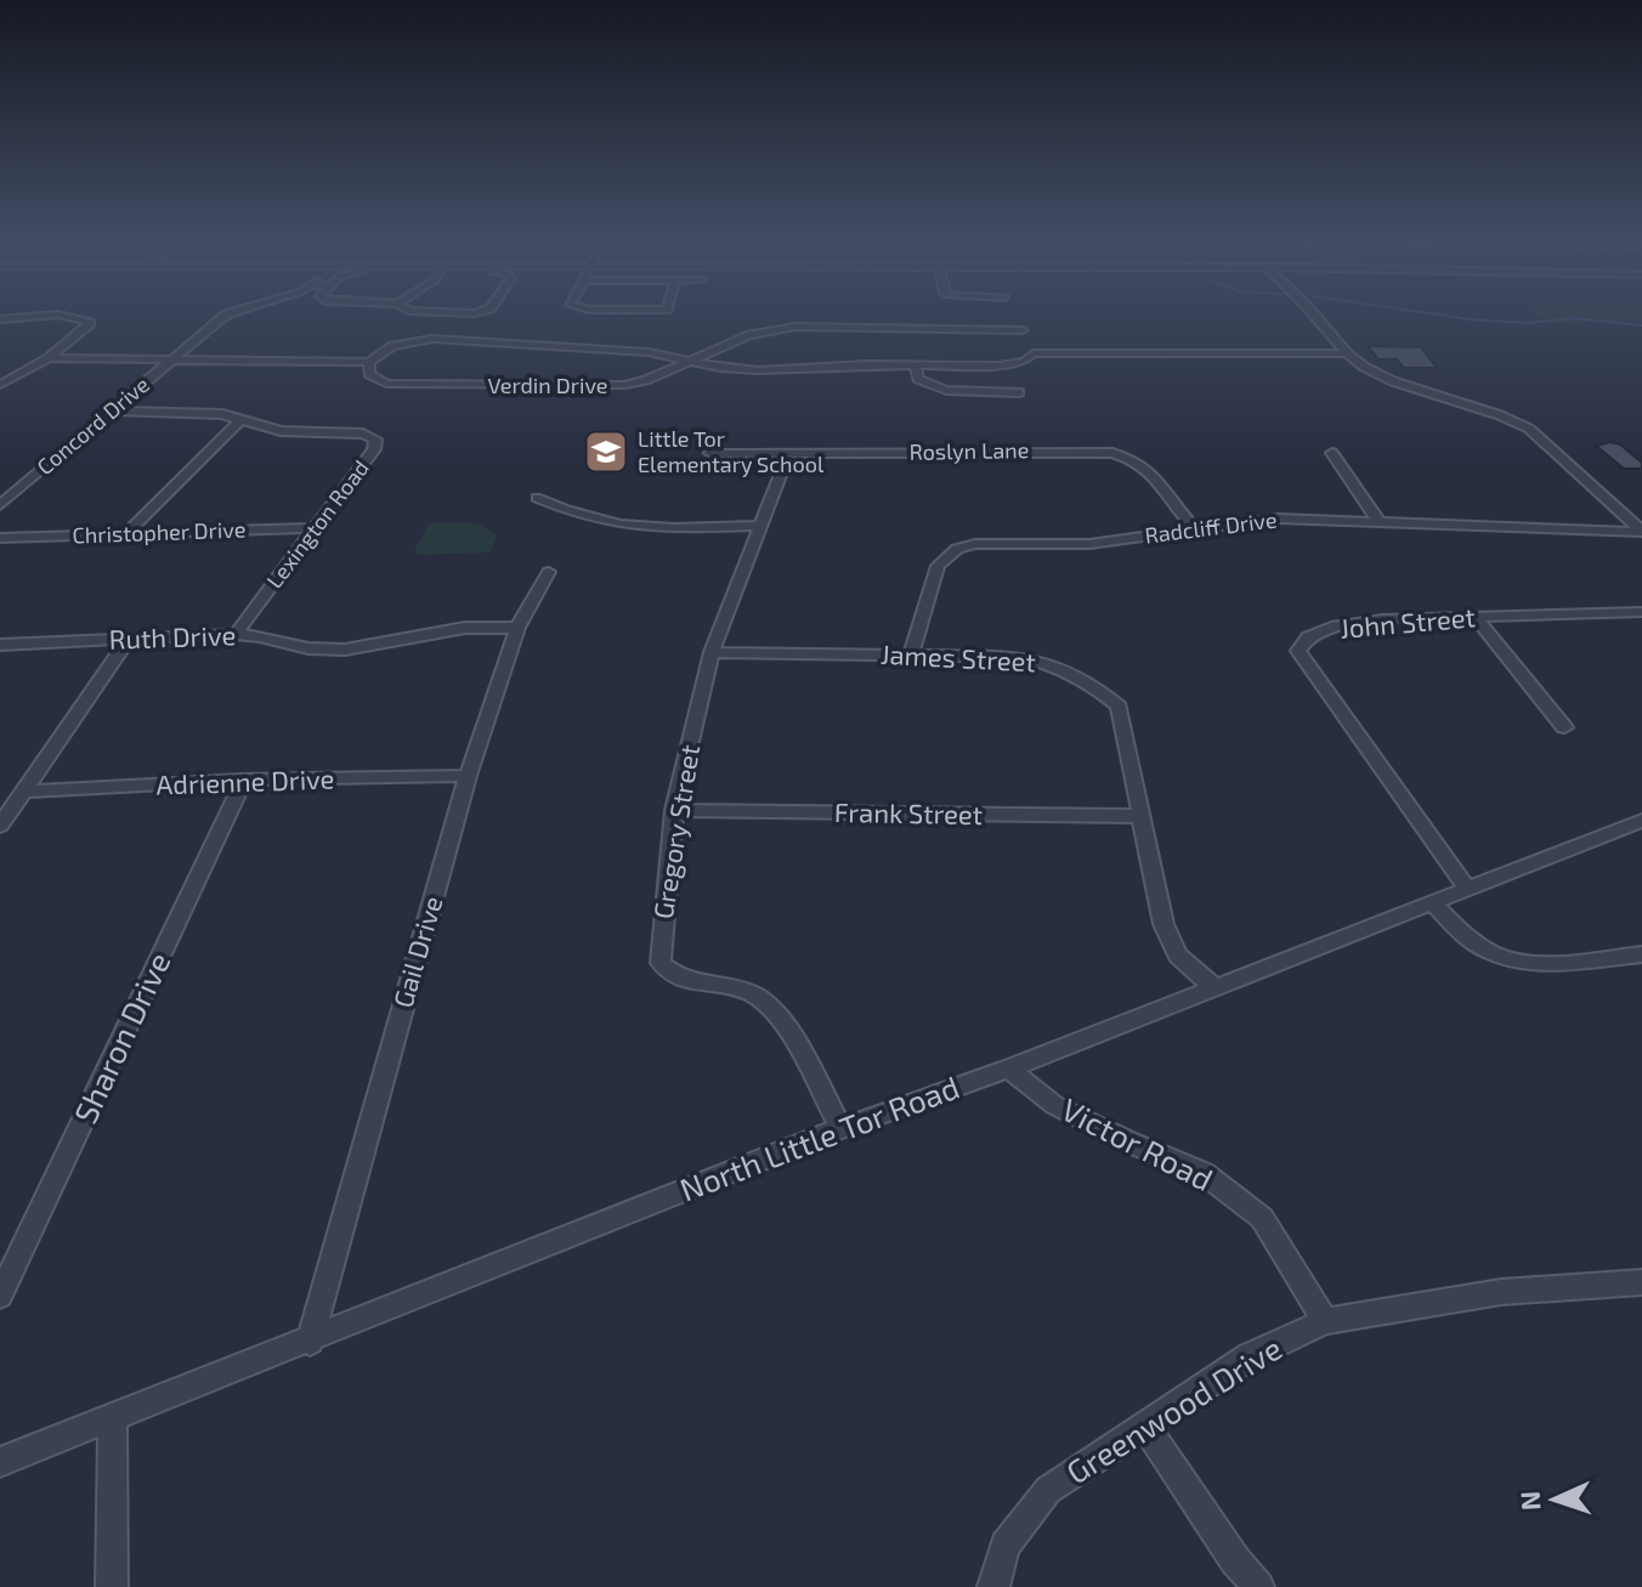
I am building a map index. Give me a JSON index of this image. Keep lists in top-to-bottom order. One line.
{"streets":{"street":["Verdin Drive","Concord Drive","Roslyn Lane","Lexington Road","Radcliff Drive","Christopher Drive","John Street","Ruth Drive","James Street","Adrienne Drive","Frank Street","Gregory Street","Gail Drive","Sharon Drive","North Little Tor Road","Victor Road","Greenwood Drive"]},"crossings":[["Concord Drive","Lexington Road"],["Roslyn Lane","Radcliff Drive"],["Roslyn Lane","Gregory Street"],["Lexington Road","Christopher Drive"],["Lexington Road","Ruth Drive"],["Radcliff Drive","James Street"],["John Street","North Little Tor Road"],["Ruth Drive","Gail Drive"],["James Street","Frank Street"],["James Street","Gregory Street"],["James Street","North Little Tor Road"],["Adrienne Drive","Gail Drive"],["Adrienne Drive","Sharon Drive"],["Frank Street","Gregory Street"],["Gregory Street","North Little Tor Road"],["Gail Drive","North Little Tor Road"],["North Little Tor Road","Victor Road"],["Victor Road","Greenwood Drive"]],"places":{"school or university":["Little Tor Elementary School"]},"north":"left"}
